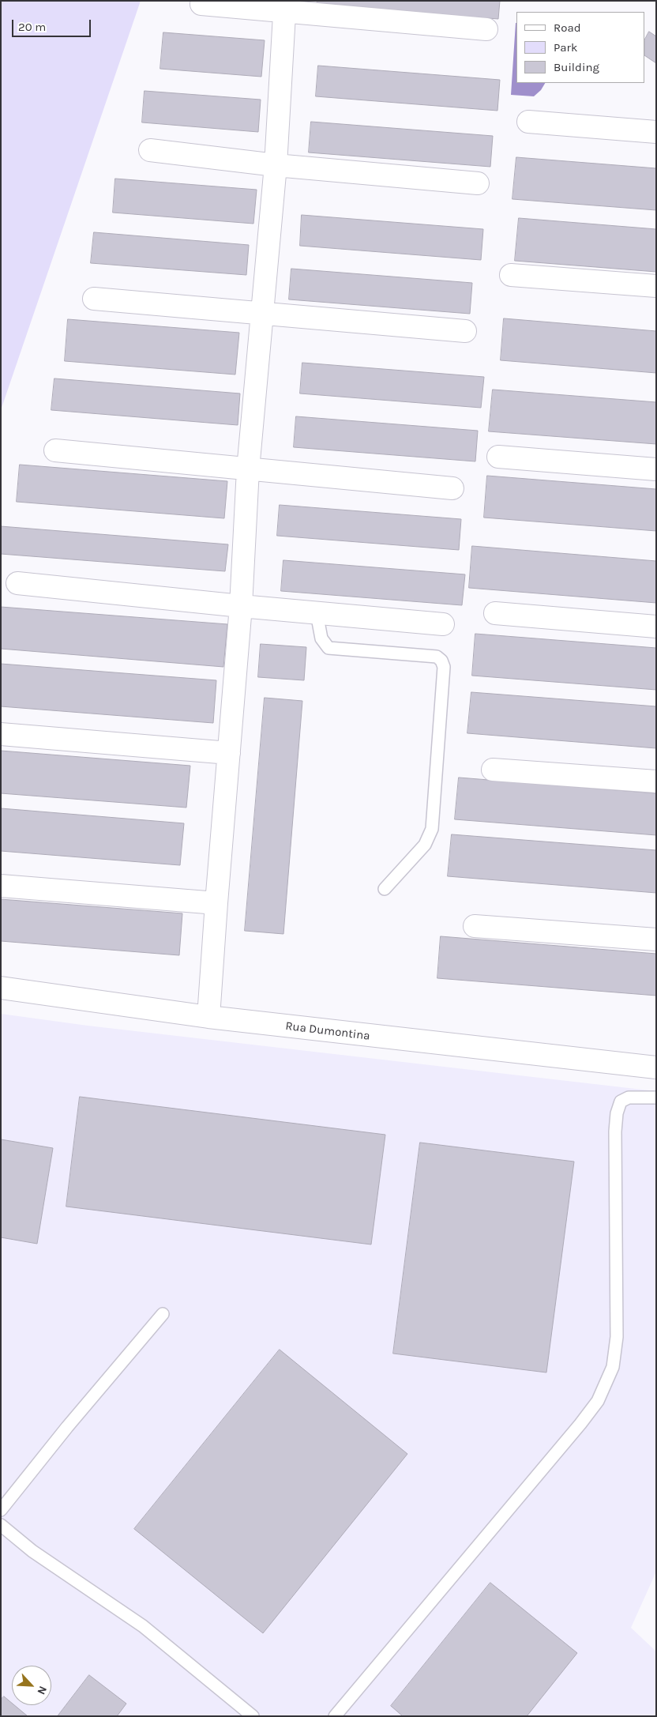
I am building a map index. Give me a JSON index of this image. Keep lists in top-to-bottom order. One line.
{"streets":{"street":["Rua Dumontina"]},"legend":["Road","Park","Building"],"scale_bar":"20 m","north":"bottom right"}
